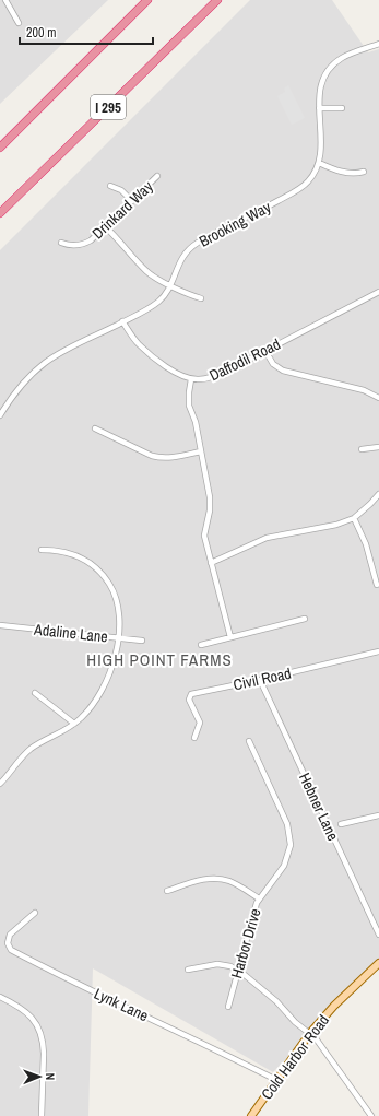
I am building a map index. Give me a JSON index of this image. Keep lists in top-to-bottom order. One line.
{"streets":{"highway":["I 295"],"main road":["Cold Harbor Road"],"street":["Drinkard Way","Brooking Way","Daffodil Road","Adaline Lane","Civil Road","Hebner Lane","Harbor Drive","Lynk Lane"]},"crossings":[["Brooking Way","Daffodil Road"],["Civil Road","Hebner Lane"],["Lynk Lane","Cold Harbor Road"]],"districts":["HIGH POINT FARMS"],"scale_bar":"200 m","north":"right"}
